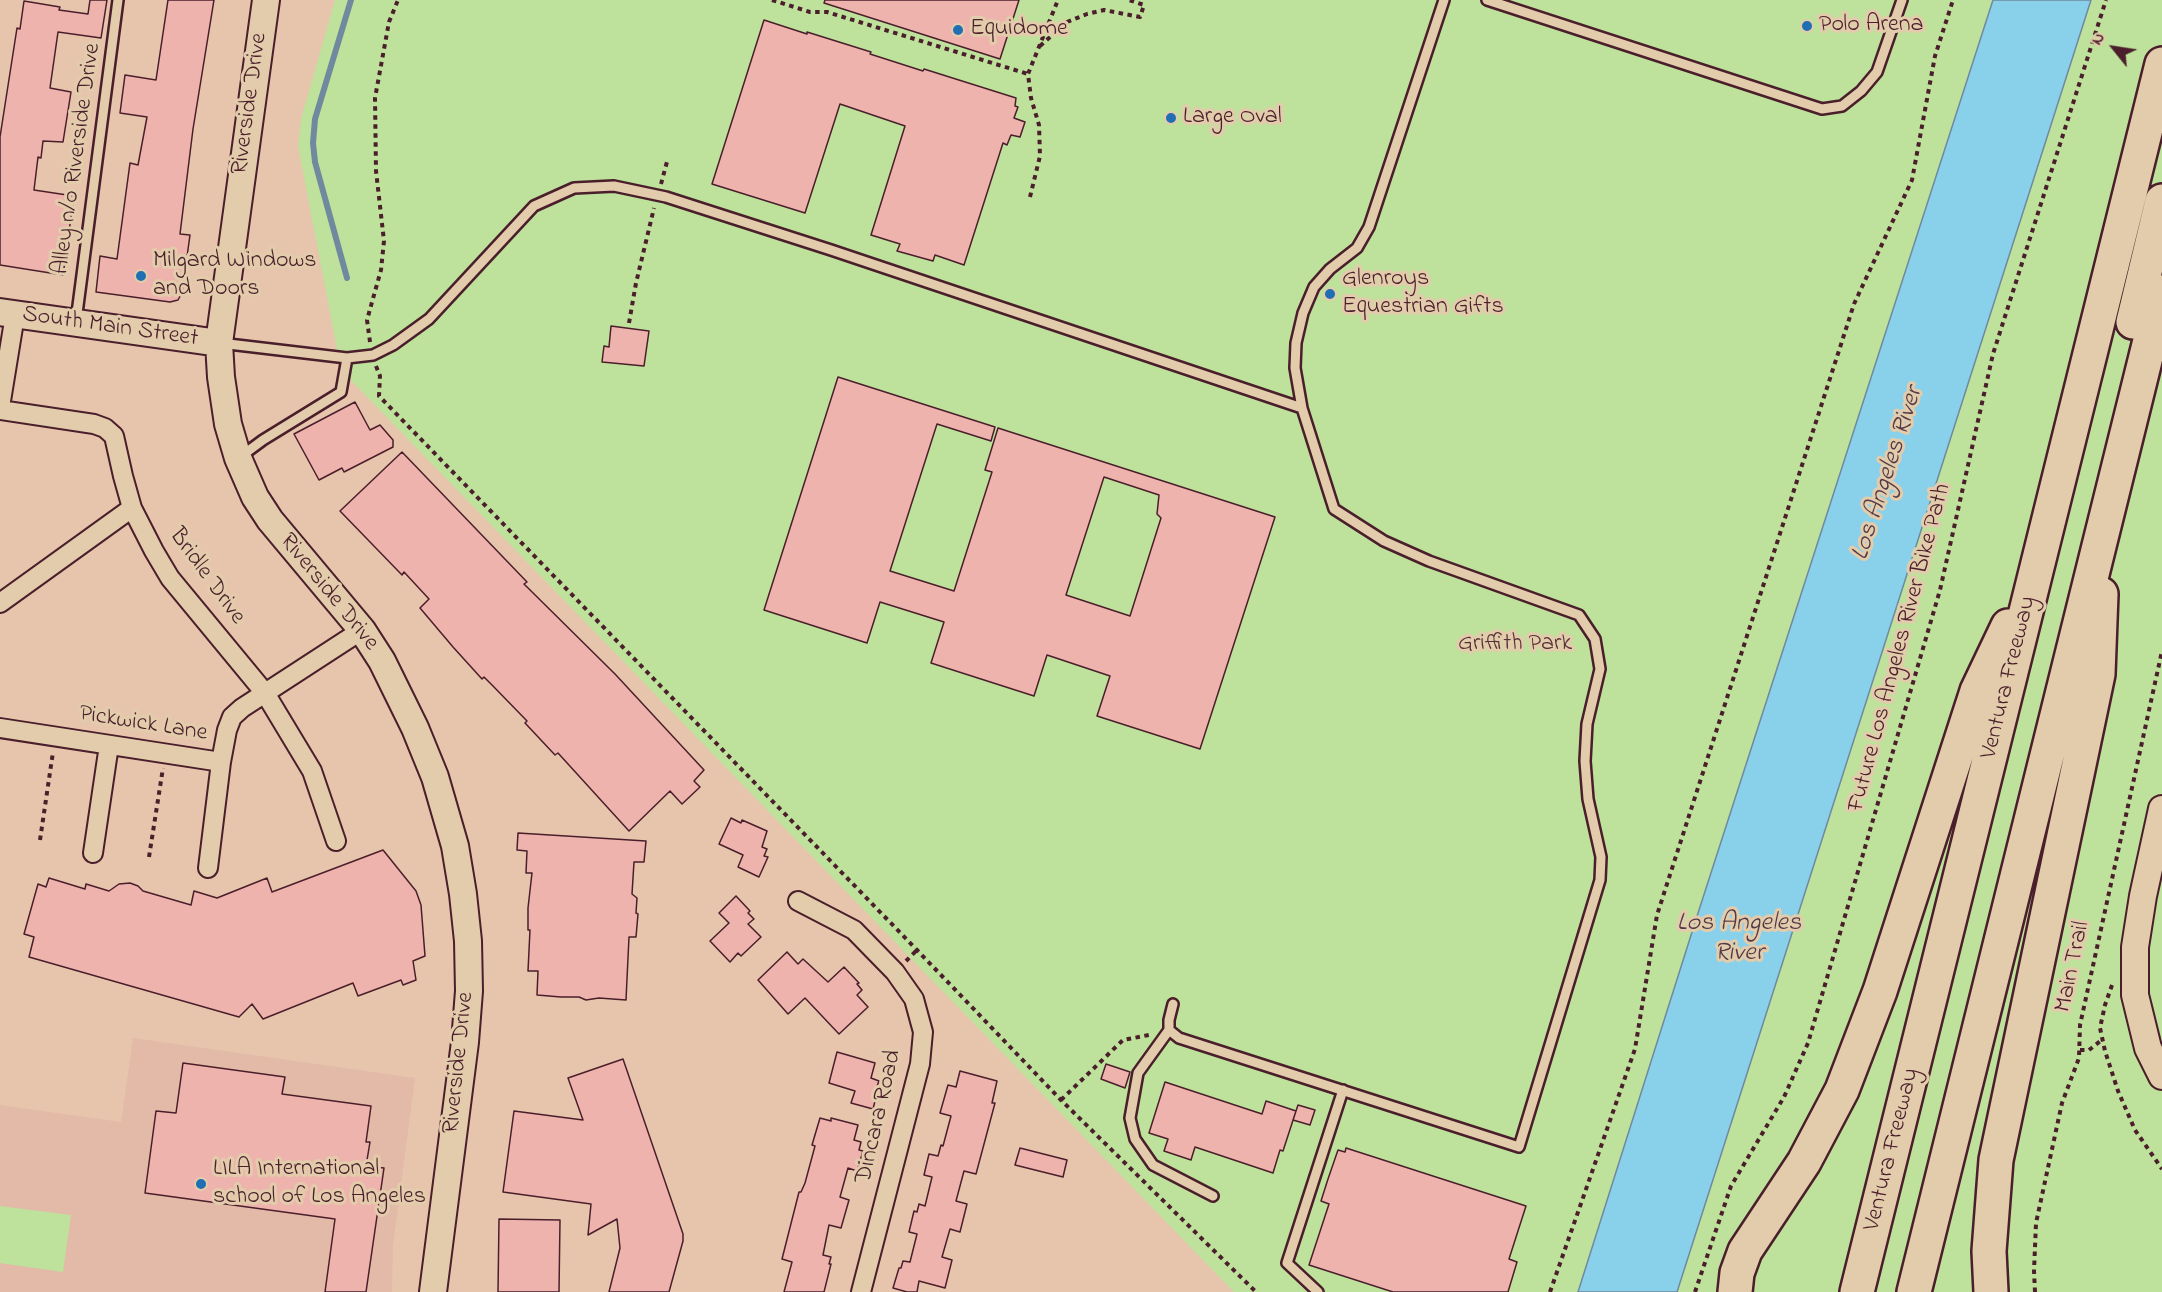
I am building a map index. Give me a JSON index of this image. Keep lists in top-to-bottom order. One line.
{"streets":{"highway":["Ventura Freeway"],"main road":["Riverside Drive","South Main Street"],"street":["Bridle Drive","Pickwick Lane","Dincara Road"],"lane":["Alley n/o Riverside Drive"],"path":["Future Los Angeles River Bike Path","Main Trail"]},"crossings":[["Riverside Drive","South Main Street"],["Riverside Drive","Pickwick Lane"],["Alley n/o Riverside Drive","South Main Street"],["Bridle Drive","Pickwick Lane"]],"water":["Los Angeles River"],"parks":["Griffith Park"],"places":["Polo Arena","Equidome","Large Oval","Milgard Windows and Doors","Glenroys Equestrian Gifts","LILA International school of Los Angeles"],"north":"top left"}
